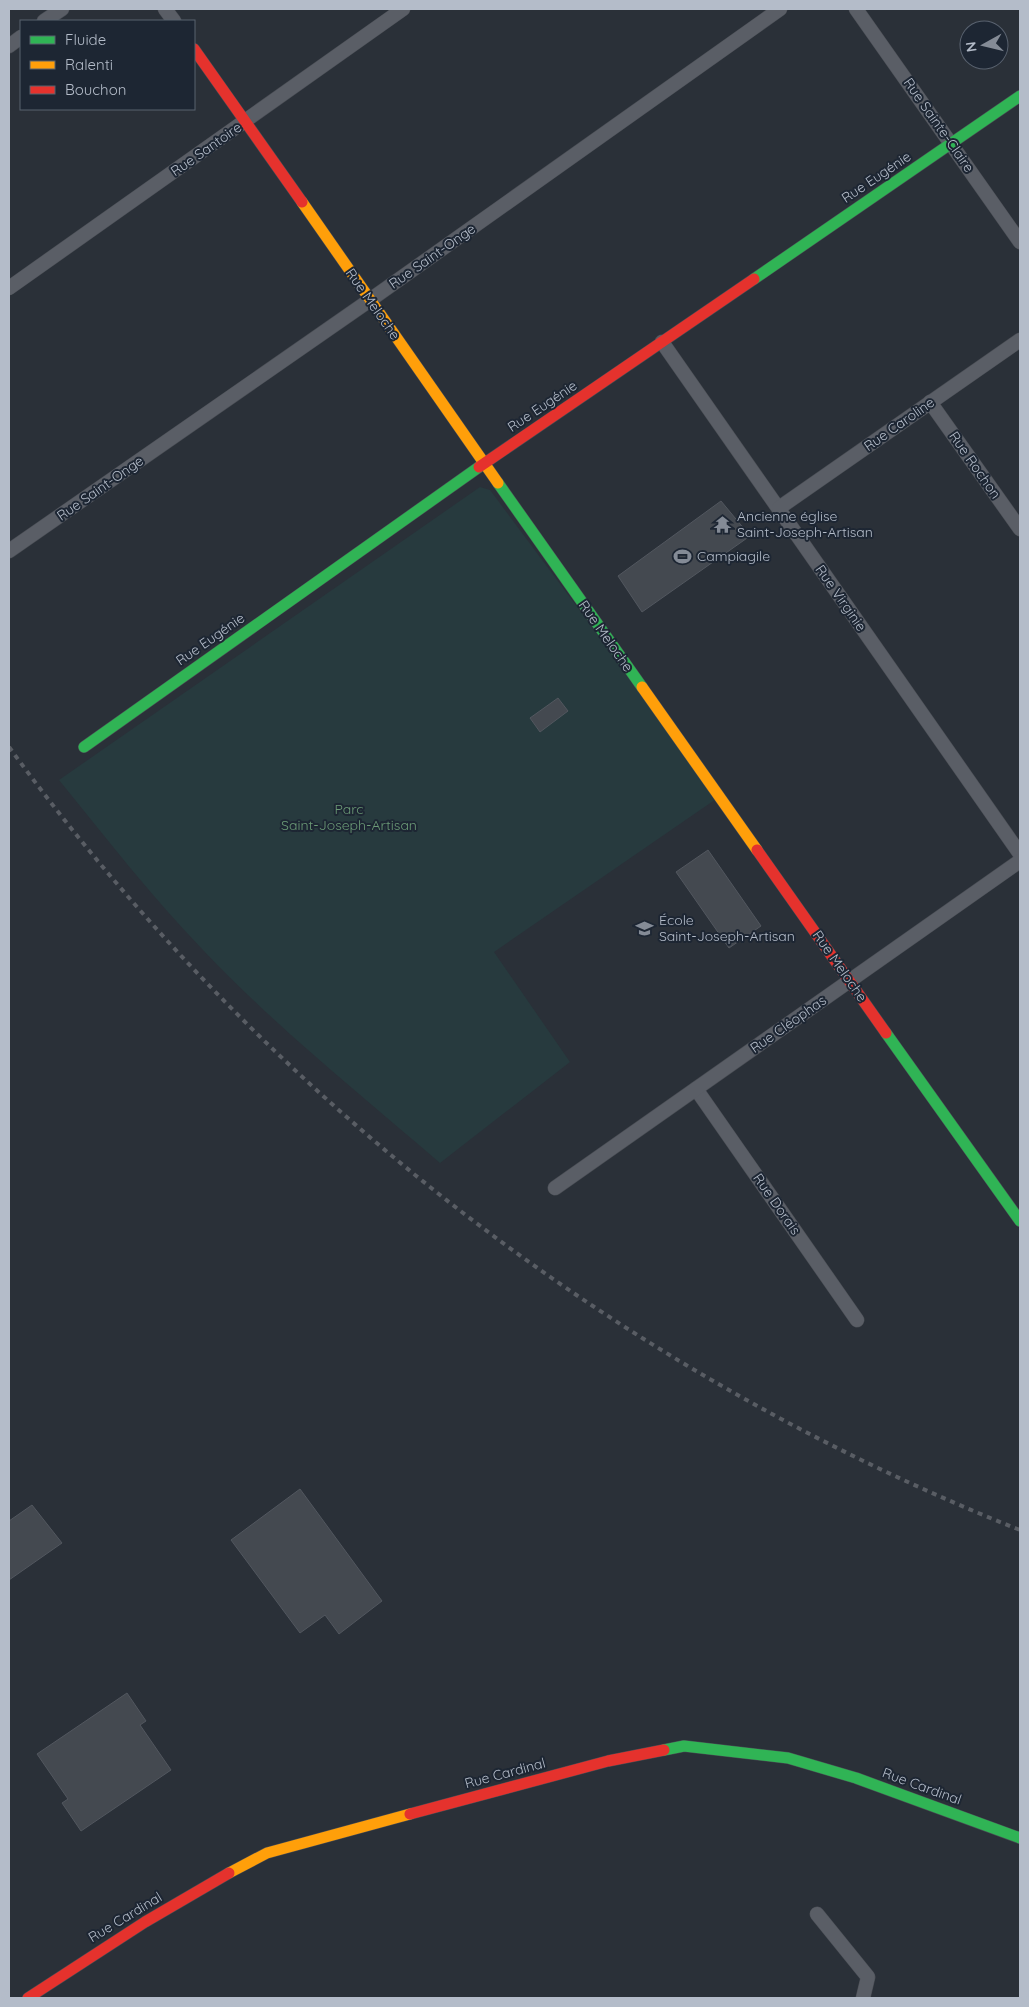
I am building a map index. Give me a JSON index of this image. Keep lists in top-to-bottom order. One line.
{"streets":{"street":["Rue Sainte-Claire","Rue Santoire","Rue Eugénie","Rue Saint-Onge","Rue Meloche","Rue Caroline","Rue Rochon","Rue Virginie","Rue Cléophas","Rue Dorais","Rue Cardinal"]},"crossings":[["Rue Sainte-Claire","Rue Eugénie"],["Rue Santoire","Rue Meloche"],["Rue Eugénie","Rue Meloche"],["Rue Eugénie","Rue Virginie"],["Rue Saint-Onge","Rue Meloche"],["Rue Meloche","Rue Cléophas"],["Rue Caroline","Rue Rochon"],["Rue Caroline","Rue Virginie"],["Rue Cléophas","Rue Dorais"]],"parks":["Parc Saint-Joseph-Artisan"],"places":{"temple":["Ancienne église Saint-Joseph-Artisan"],"sports":["Campiagile"],"school or university":["École Saint-Joseph-Artisan"]},"legend":["Fluide","Ralenti","Bouchon"],"north":"left"}
